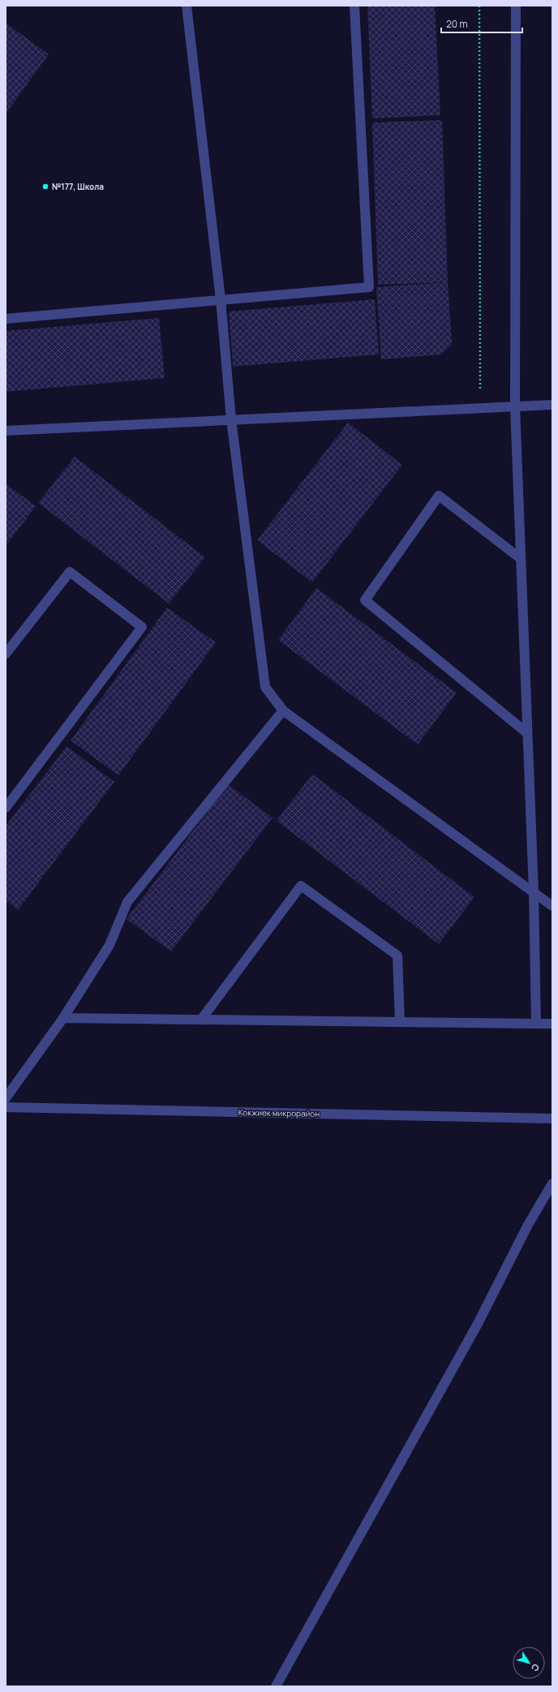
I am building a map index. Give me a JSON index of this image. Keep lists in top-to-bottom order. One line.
{"streets":{"street":["Кокжиек микрорайон"]},"places":["№177, Школа"],"scale_bar":"20 m","north":"bottom right"}
